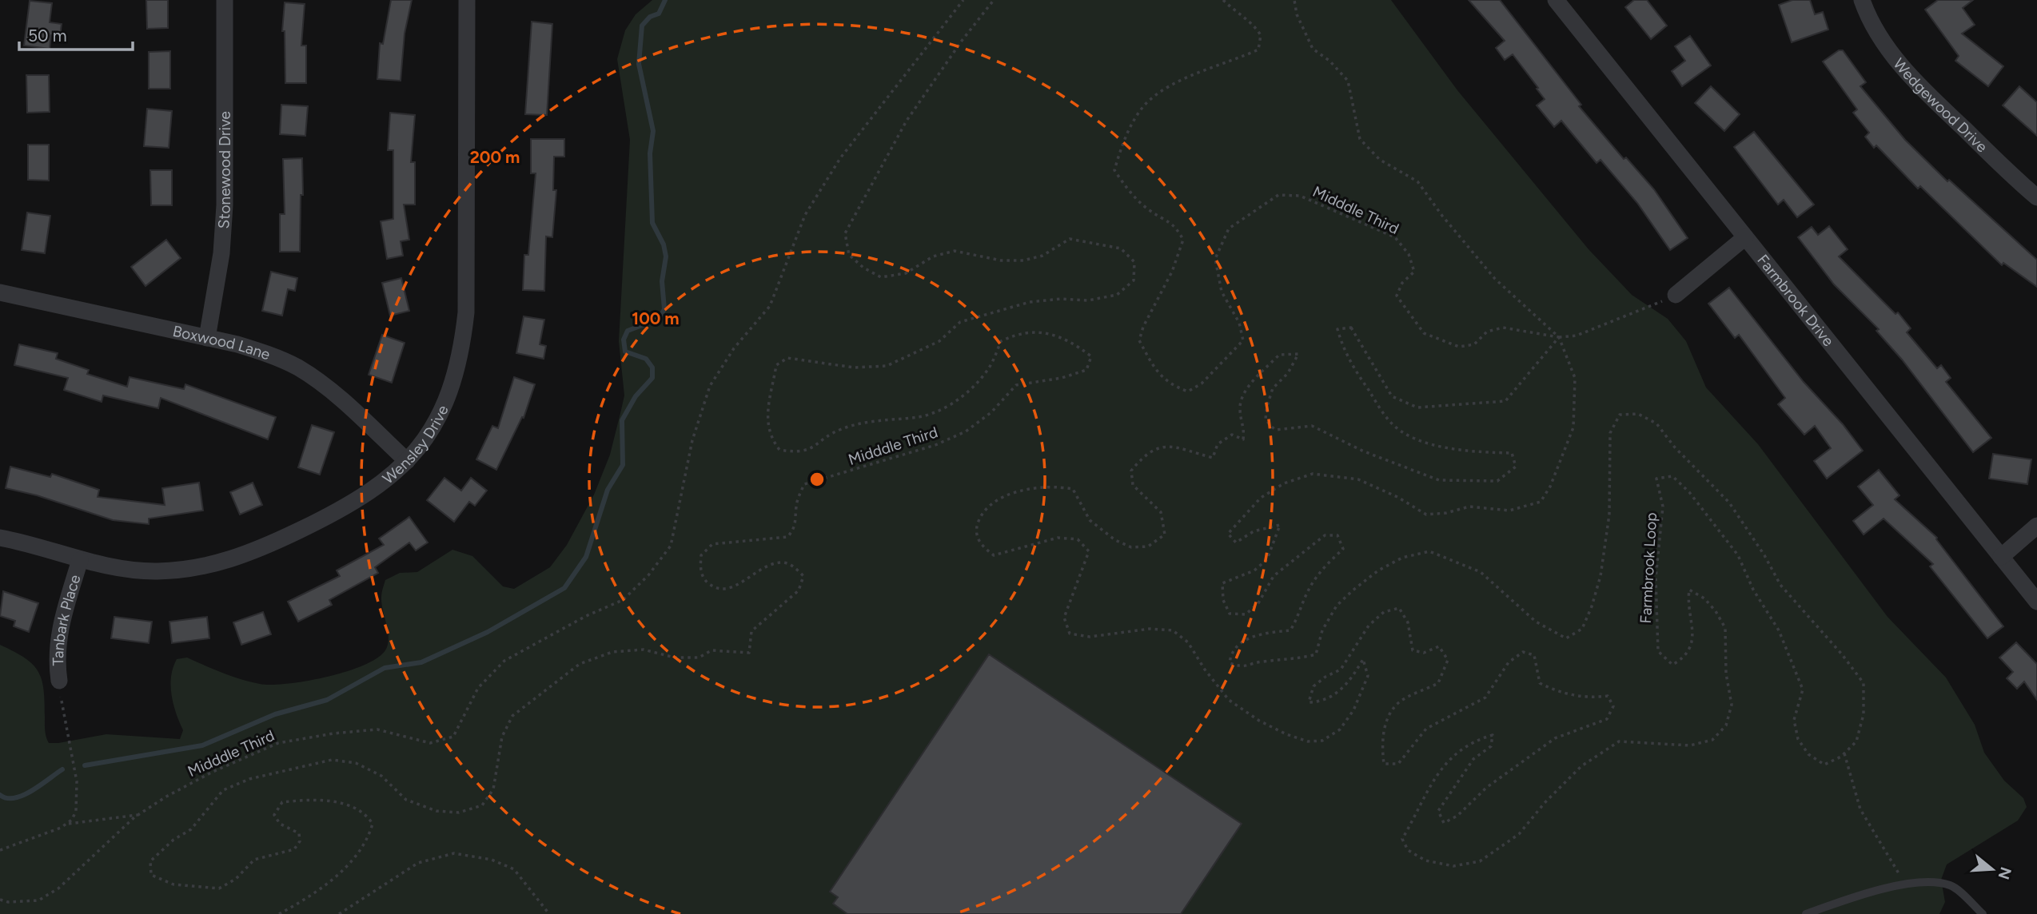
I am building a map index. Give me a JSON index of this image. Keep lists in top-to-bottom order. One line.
{"streets":{"street":["Wedgewood Drive","Stonewood Drive","Farmbrook Drive","Boxwood Lane","Wensley Drive","Tanbark Place"],"path":["Midddle Third","Farmbrook Loop"]},"crossings":[["Stonewood Drive","Boxwood Lane"],["Midddle Third","Farmbrook Loop"],["Boxwood Lane","Wensley Drive"],["Wensley Drive","Tanbark Place"]],"scale_bar":"50 m","north":"right","rings":["200 m","100 m"]}
